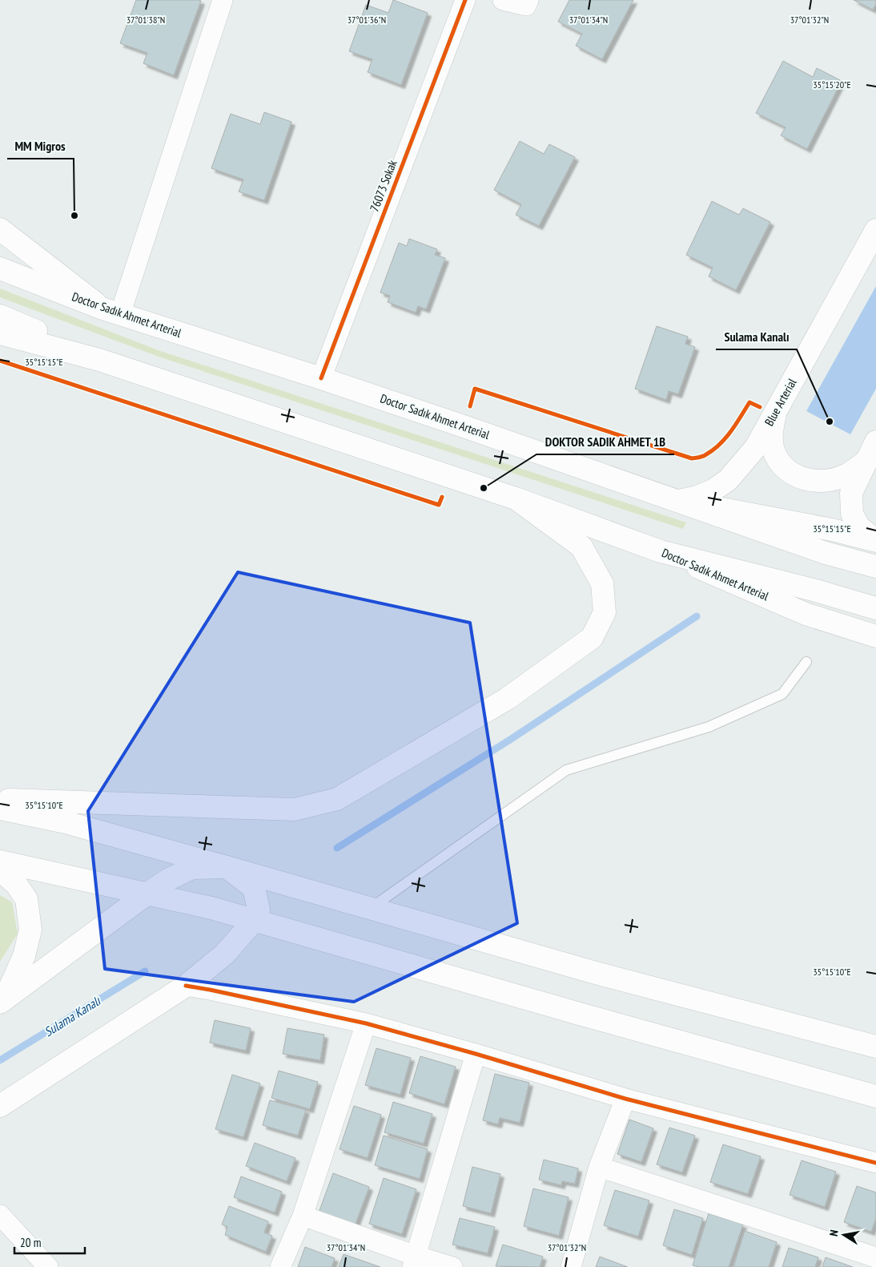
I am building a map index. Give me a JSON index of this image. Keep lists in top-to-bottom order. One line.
{"streets":{"main road":["Doctor Sadık Ahmet Arterial","Blue Arterial"],"street":["76073 Sokak"]},"crossings":[["76073 Sokak","Doctor Sadık Ahmet Arterial"],["Doctor Sadık Ahmet Arterial","Blue Arterial"]],"water":["Sulama Kanalı"],"places":["MM Migros","Sulama Kanalı","DOKTOR SADIK AHMET 1B"],"scale_bar":"20 m","north":"left","coordinates":["37°01'38\"N","37°01'36\"N","37°01'34\"N","37°01'32\"N","35°15'20\"E","35°15'15\"E","35°15'10\"E"]}
